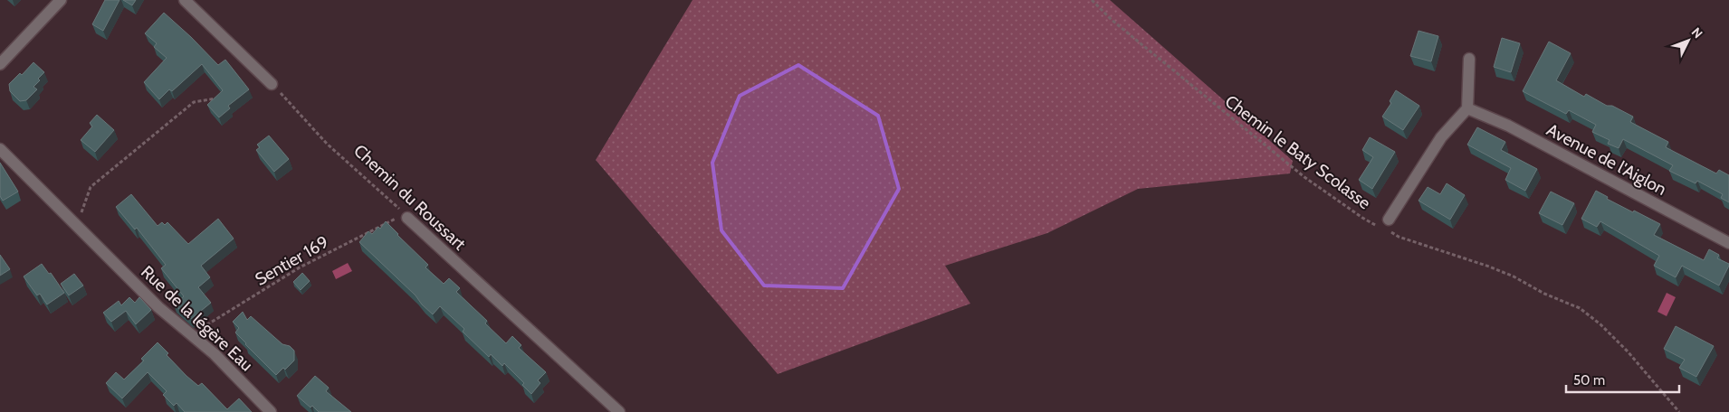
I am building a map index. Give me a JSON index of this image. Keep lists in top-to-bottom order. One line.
{"streets":{"street":["Avenue de l'Aiglon","Chemin du Roussart","Rue de la légère Eau"],"path":["Chemin le Baty Scolasse","Sentier 169"]},"crossings":[["Chemin du Roussart","Sentier 169"],["Sentier 169","Rue de la légère Eau"]],"scale_bar":"50 m","north":"top right"}
